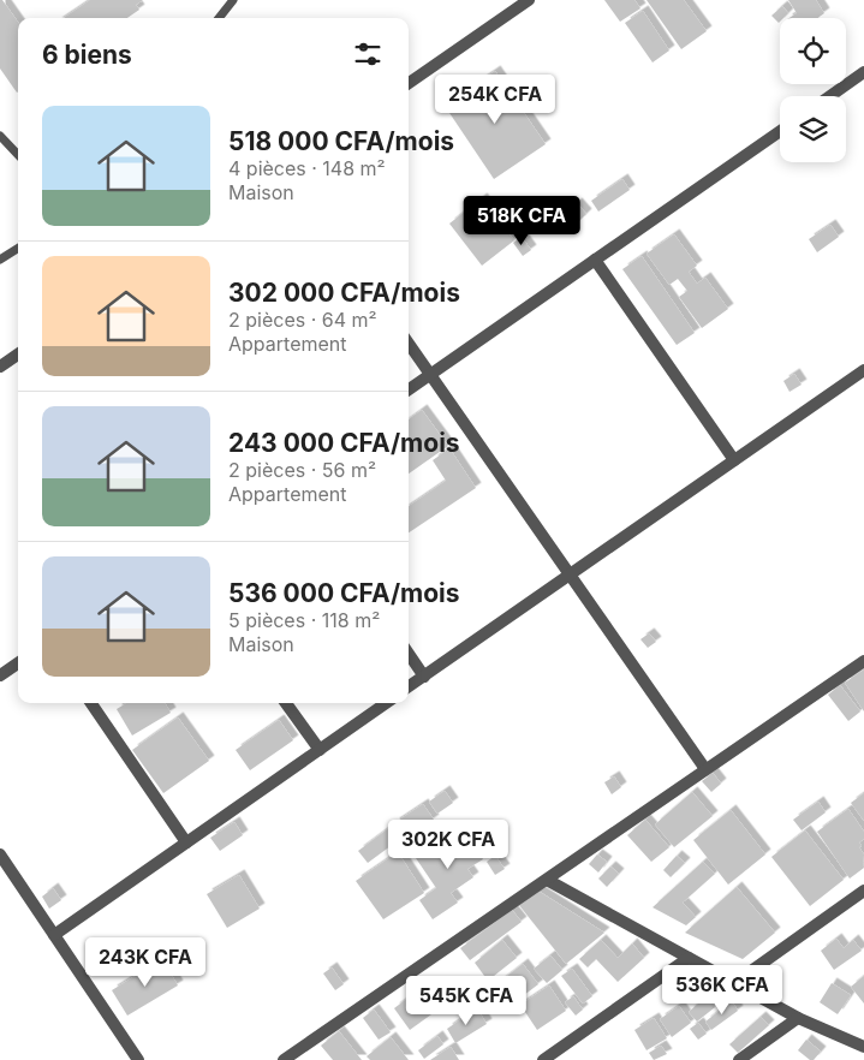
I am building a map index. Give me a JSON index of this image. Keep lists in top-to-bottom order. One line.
{"page":{"heading":"6 biens","price":["254K CFA","518K CFA","302K CFA","243K CFA","536K CFA","545K CFA"],"list":[{"name":"518 000 CFA/mois","note":"4 pièces · 148 m² · Maison"},{"name":"302 000 CFA/mois","note":"2 pièces · 64 m² · Appartement"},{"name":"243 000 CFA/mois","note":"2 pièces · 56 m² · Appartement"},{"name":"536 000 CFA/mois","note":"5 pièces · 118 m² · Maison"}]}}
